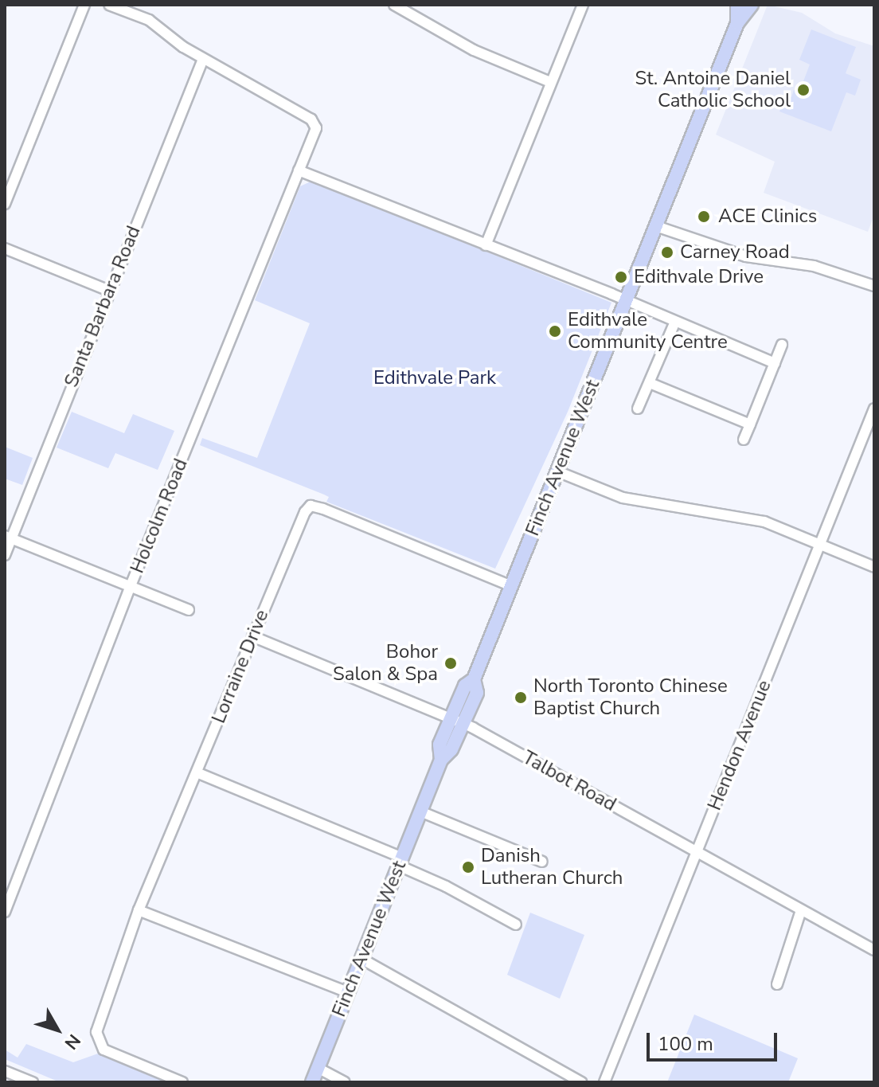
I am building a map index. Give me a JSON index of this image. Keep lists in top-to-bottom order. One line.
{"streets":{"main road":["Finch Avenue West"],"street":["Santa Barbara Road","Holcolm Road","Lorraine Drive","Hendon Avenue","Talbot Road"]},"crossings":[["Santa Barbara Road","Holcolm Road"],["Finch Avenue West","Lorraine Drive"],["Finch Avenue West","Talbot Road"],["Lorraine Drive","Talbot Road"],["Hendon Avenue","Talbot Road"]],"parks":["Edithvale Park"],"places":["St. Antoine Daniel Catholic School","ACE Clinics","Carney Road","Edithvale Drive","Edithvale Community Centre","Bohor Salon & Spa","North Toronto Chinese Baptist Church","Danish Lutheran Church"],"scale_bar":"100 m","north":"bottom right"}
